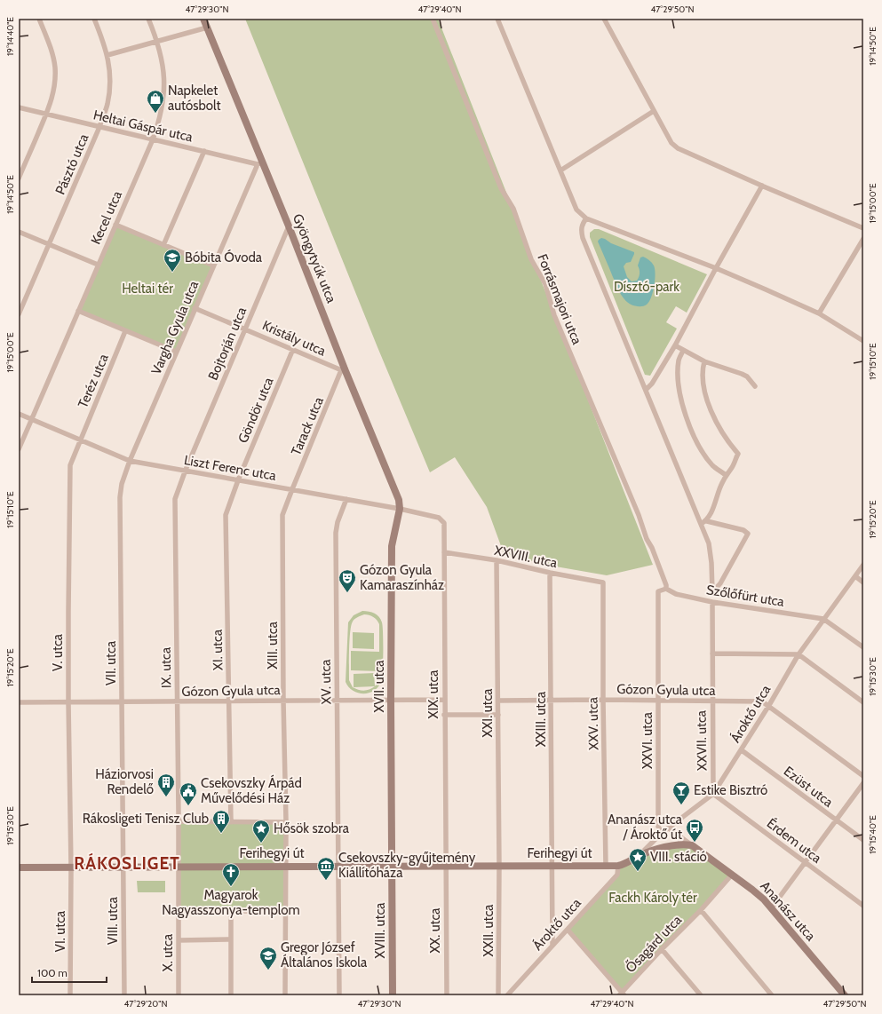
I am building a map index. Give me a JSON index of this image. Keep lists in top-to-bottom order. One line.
{"streets":{"street":["Heltai Gáspár utca","Pásztó utca","Kecel utca","Gyöngytyúk utca","Forrásmajori utca","Vargha Gyula utca","Kristály utca","Bojtorján utca","Teréz utca","Göndör utca","Tarack utca","Liszt Ferenc utca","XXVIII. utca","Szőlőfürt utca","XIII. utca","XI. utca","V. utca","VII. utca","IX. utca","XV. utca","XVII. utca","Gózon Gyula utca","XIX. utca","XXI. utca","Ároktő utca","XXIII. utca","XXV. utca","XXVI. utca","XXVII. utca","Ezüst utca","Érdem utca","Ferihegyi út","Ananász utca","VIII. utca","XVIII. utca","XX. utca","XXII. utca","VI. utca","Ősagárd utca","X. utca"]},"crossings":[["Heltai Gáspár utca","Pásztó utca"],["Heltai Gáspár utca","Kecel utca"],["Heltai Gáspár utca","Gyöngytyúk utca"],["Heltai Gáspár utca","Vargha Gyula utca"],["Kecel utca","Liszt Ferenc utca"],["Gyöngytyúk utca","Vargha Gyula utca"],["Gyöngytyúk utca","Kristály utca"],["Gyöngytyúk utca","Bojtorján utca"],["Gyöngytyúk utca","Tarack utca"],["Gyöngytyúk utca","Liszt Ferenc utca"],["Gyöngytyúk utca","XVII. utca"],["Forrásmajori utca","Szőlőfürt utca"],["Forrásmajori utca","XXVI. utca"],["Vargha Gyula utca","Kristály utca"],["Vargha Gyula utca","Liszt Ferenc utca"],["Vargha Gyula utca","VII. utca"],["Kristály utca","Bojtorján utca"],["Kristály utca","Göndör utca"],["Kristály utca","Tarack utca"],["Bojtorján utca","Liszt Ferenc utca"],["Bojtorján utca","IX. utca"],["Teréz utca","Liszt Ferenc utca"],["Teréz utca","V. utca"],["Göndör utca","Liszt Ferenc utca"],["Göndör utca","XI. utca"],["Tarack utca","Liszt Ferenc utca"],["Tarack utca","XIII. utca"],["Liszt Ferenc utca","XIII. utca"],["Liszt Ferenc utca","XI. utca"],["Liszt Ferenc utca","V. utca"],["Liszt Ferenc utca","VII. utca"],["Liszt Ferenc utca","IX. utca"],["Liszt Ferenc utca","XV. utca"],["Liszt Ferenc utca","XVII. utca"],["Liszt Ferenc utca","XIX. utca"],["XXVIII. utca","XIX. utca"],["XXVIII. utca","XXI. utca"],["XXVIII. utca","XXIII. utca"],["XXVIII. utca","XXV. utca"],["Szőlőfürt utca","Ároktő utca"],["Szőlőfürt utca","XXVI. utca"],["Szőlőfürt utca","XXVII. utca"],["XIII. utca","Gózon Gyula utca"],["XIII. utca","Ferihegyi út"],["XI. utca","Gózon Gyula utca"],["V. utca","Gózon Gyula utca"],["V. utca","Ferihegyi út"],["V. utca","VI. utca"],["VII. utca","Gózon Gyula utca"],["VII. utca","Ferihegyi út"],["VII. utca","VIII. utca"],["IX. utca","Gózon Gyula utca"],["IX. utca","Ferihegyi út"],["IX. utca","X. utca"],["XV. utca","Gózon Gyula utca"],["XV. utca","Ferihegyi út"],["XVII. utca","Gózon Gyula utca"],["XVII. utca","Ferihegyi út"],["XVII. utca","XVIII. utca"],["Gózon Gyula utca","XIX. utca"],["Gózon Gyula utca","XXI. utca"],["Gózon Gyula utca","Ároktő utca"],["Gózon Gyula utca","XXIII. utca"],["Gózon Gyula utca","XXV. utca"],["Gózon Gyula utca","XXVI. utca"],["Gózon Gyula utca","XXVII. utca"],["XIX. utca","Ferihegyi út"],["XIX. utca","XX. utca"],["XXI. utca","Ferihegyi út"],["XXI. utca","XXII. utca"],["Ároktő utca","XXIII. utca"],["Ároktő utca","XXVI. utca"],["Ároktő utca","XXVII. utca"],["Ároktő utca","Ezüst utca"],["Ároktő utca","Érdem utca"],["Ároktő utca","Ferihegyi út"],["Ároktő utca","Ananász utca"],["XXIII. utca","Ferihegyi út"],["XXV. utca","Ferihegyi út"],["XXVII. utca","Érdem utca"],["Ferihegyi út","Ananász utca"],["Ferihegyi út","VIII. utca"],["Ferihegyi út","XVIII. utca"],["Ferihegyi út","XX. utca"],["Ferihegyi út","XXII. utca"],["Ferihegyi út","VI. utca"],["Ferihegyi út","X. utca"],["Ananász utca","Ősagárd utca"]],"districts":["RÁKOSLIGET"],"parks":["Dísztó-park","Heltai tér","Fackh Károly tér"],"places":{"shop":["Napkelet autósbolt"],"school or university":["Bóbita Óvoda","Gregor József Általános Iskola"],"theatre":["Gózon Gyula Kamaraszínház"],"building":["Háziorvosi Rendelő","Rákosligeti Tenisz Club"],"bar":["Estike Bisztró"],"public building":["Csekovszky Árpád Művelődési Ház"],"bus stop":["Ananász utca / Ároktő út"],"place":["Hősök szobra","VIII. stáció"],"museum":["Csekovszky-gyűjtemény Kiállítóháza"],"church":["Magyarok Nagyasszonya-templom"]},"scale_bar":"100 m","coordinates":["47°29'30\"N","47°29'40\"N","47°29'50\"N","19°14'40\"E","19°14'50\"E","19°15'00\"E","19°15'10\"E","19°15'20\"E","19°15'30\"E","19°15'40\"E","47°29'20\"N"]}
